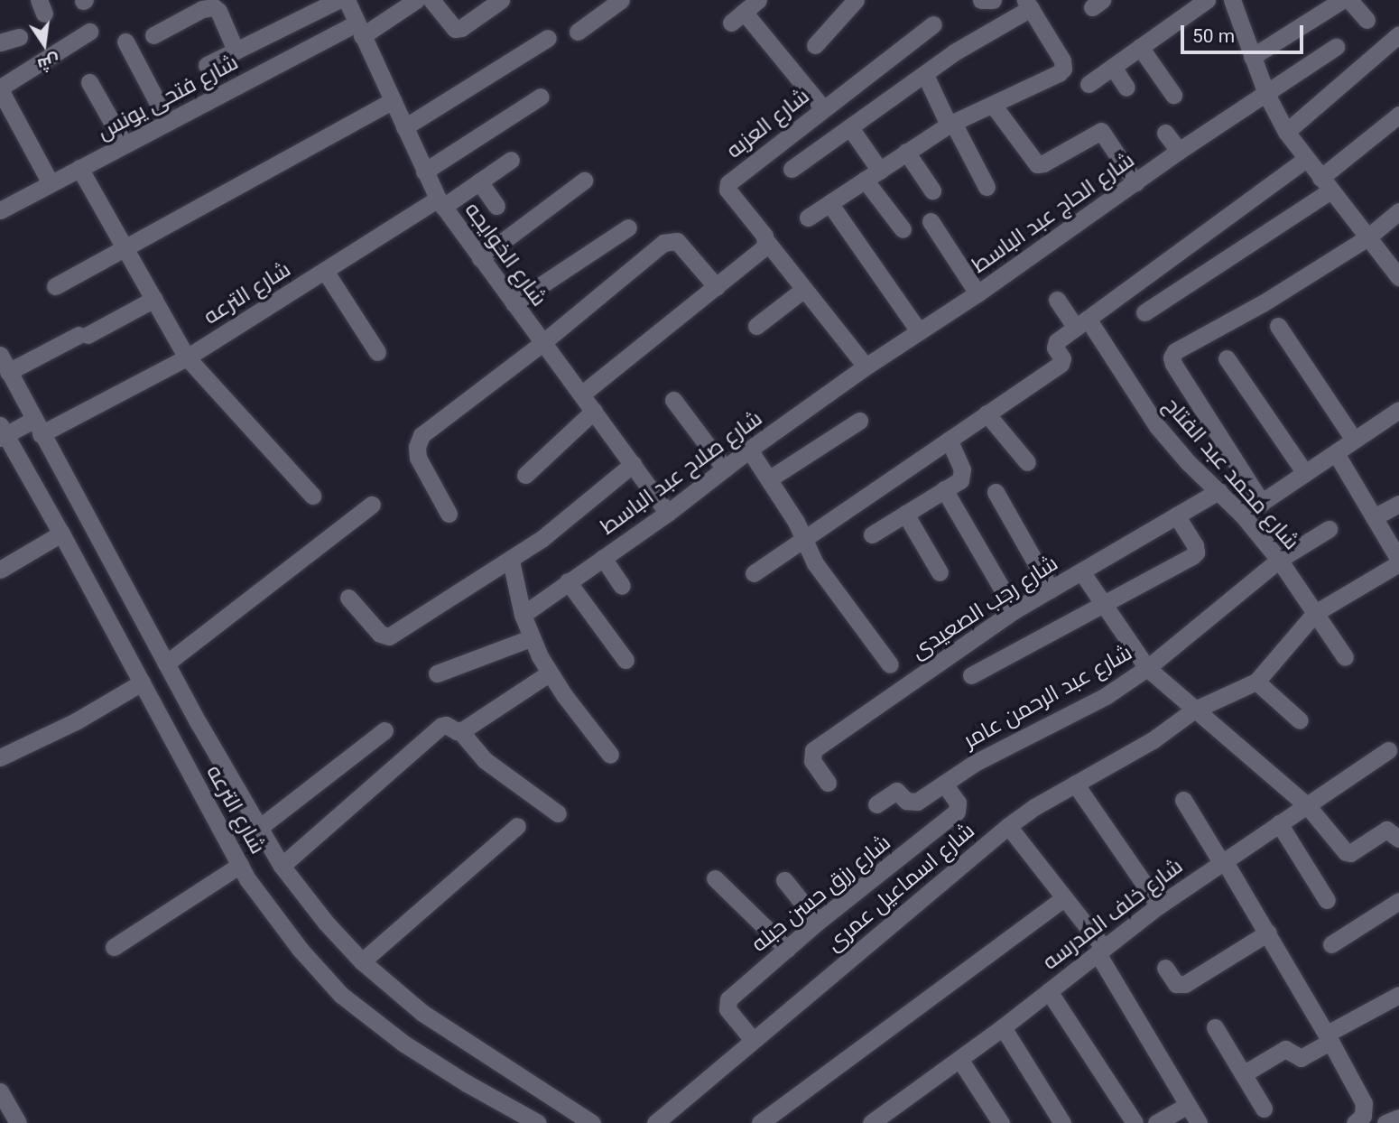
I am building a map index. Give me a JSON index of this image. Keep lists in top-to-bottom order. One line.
{"streets":{"street":["شارع فتحى يونس","شارع العزبه","شارع الحاج عبد الباسط","شارع الخوايجه","شارع الترعه","شارع صلاح عبد الباسط","شارع محمد عبد الفتاح","شارع رجب الصعيدى","شارع عبد الرحمن عامر","شارع اسماعيل عمرى","شارع رزق حسن حبله","شارع خلف المدرسه"]},"crossings":[["شارع فتحى يونس","شارع الخوايجه"],["شارع الحاج عبد الباسط","شارع صلاح عبد الباسط"],["شارع الخوايجه","شارع الترعه"],["شارع الخوايجه","شارع صلاح عبد الباسط"],["شارع محمد عبد الفتاح","شارع رجب الصعيدى"],["شارع محمد عبد الفتاح","شارع عبد الرحمن عامر"],["شارع عبد الرحمن عامر","شارع رزق حسن حبله"],["شارع اسماعيل عمرى","شارع رزق حسن حبله"]],"scale_bar":"50 m","north":"bottom"}
